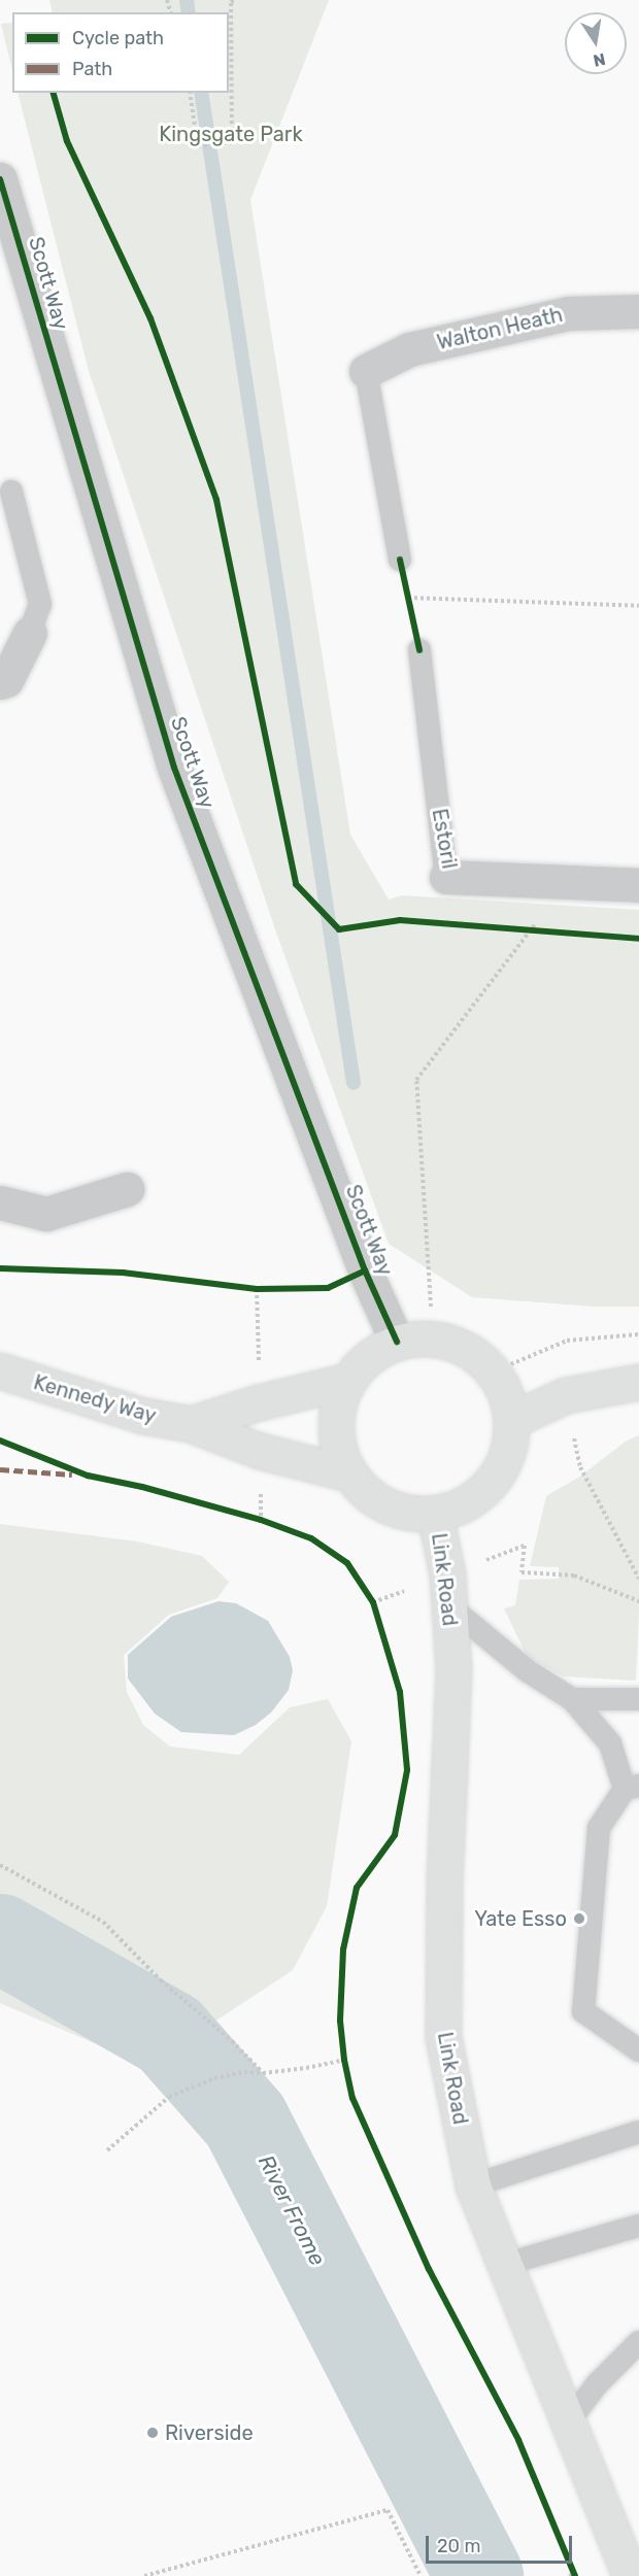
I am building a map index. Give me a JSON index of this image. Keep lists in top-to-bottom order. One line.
{"streets":{"main road":["Kennedy Way","Link Road"],"street":["Scott Way","Walton Heath","Estoril"]},"crossings":[["Scott Way","Kennedy Way"],["Scott Way","Link Road"],["Kennedy Way","Link Road"]],"water":["River Frome"],"parks":["Kingsgate Park"],"places":["Yate Esso","Riverside"],"legend":["Cycle path","Path"],"scale_bar":"20 m","north":"bottom"}
